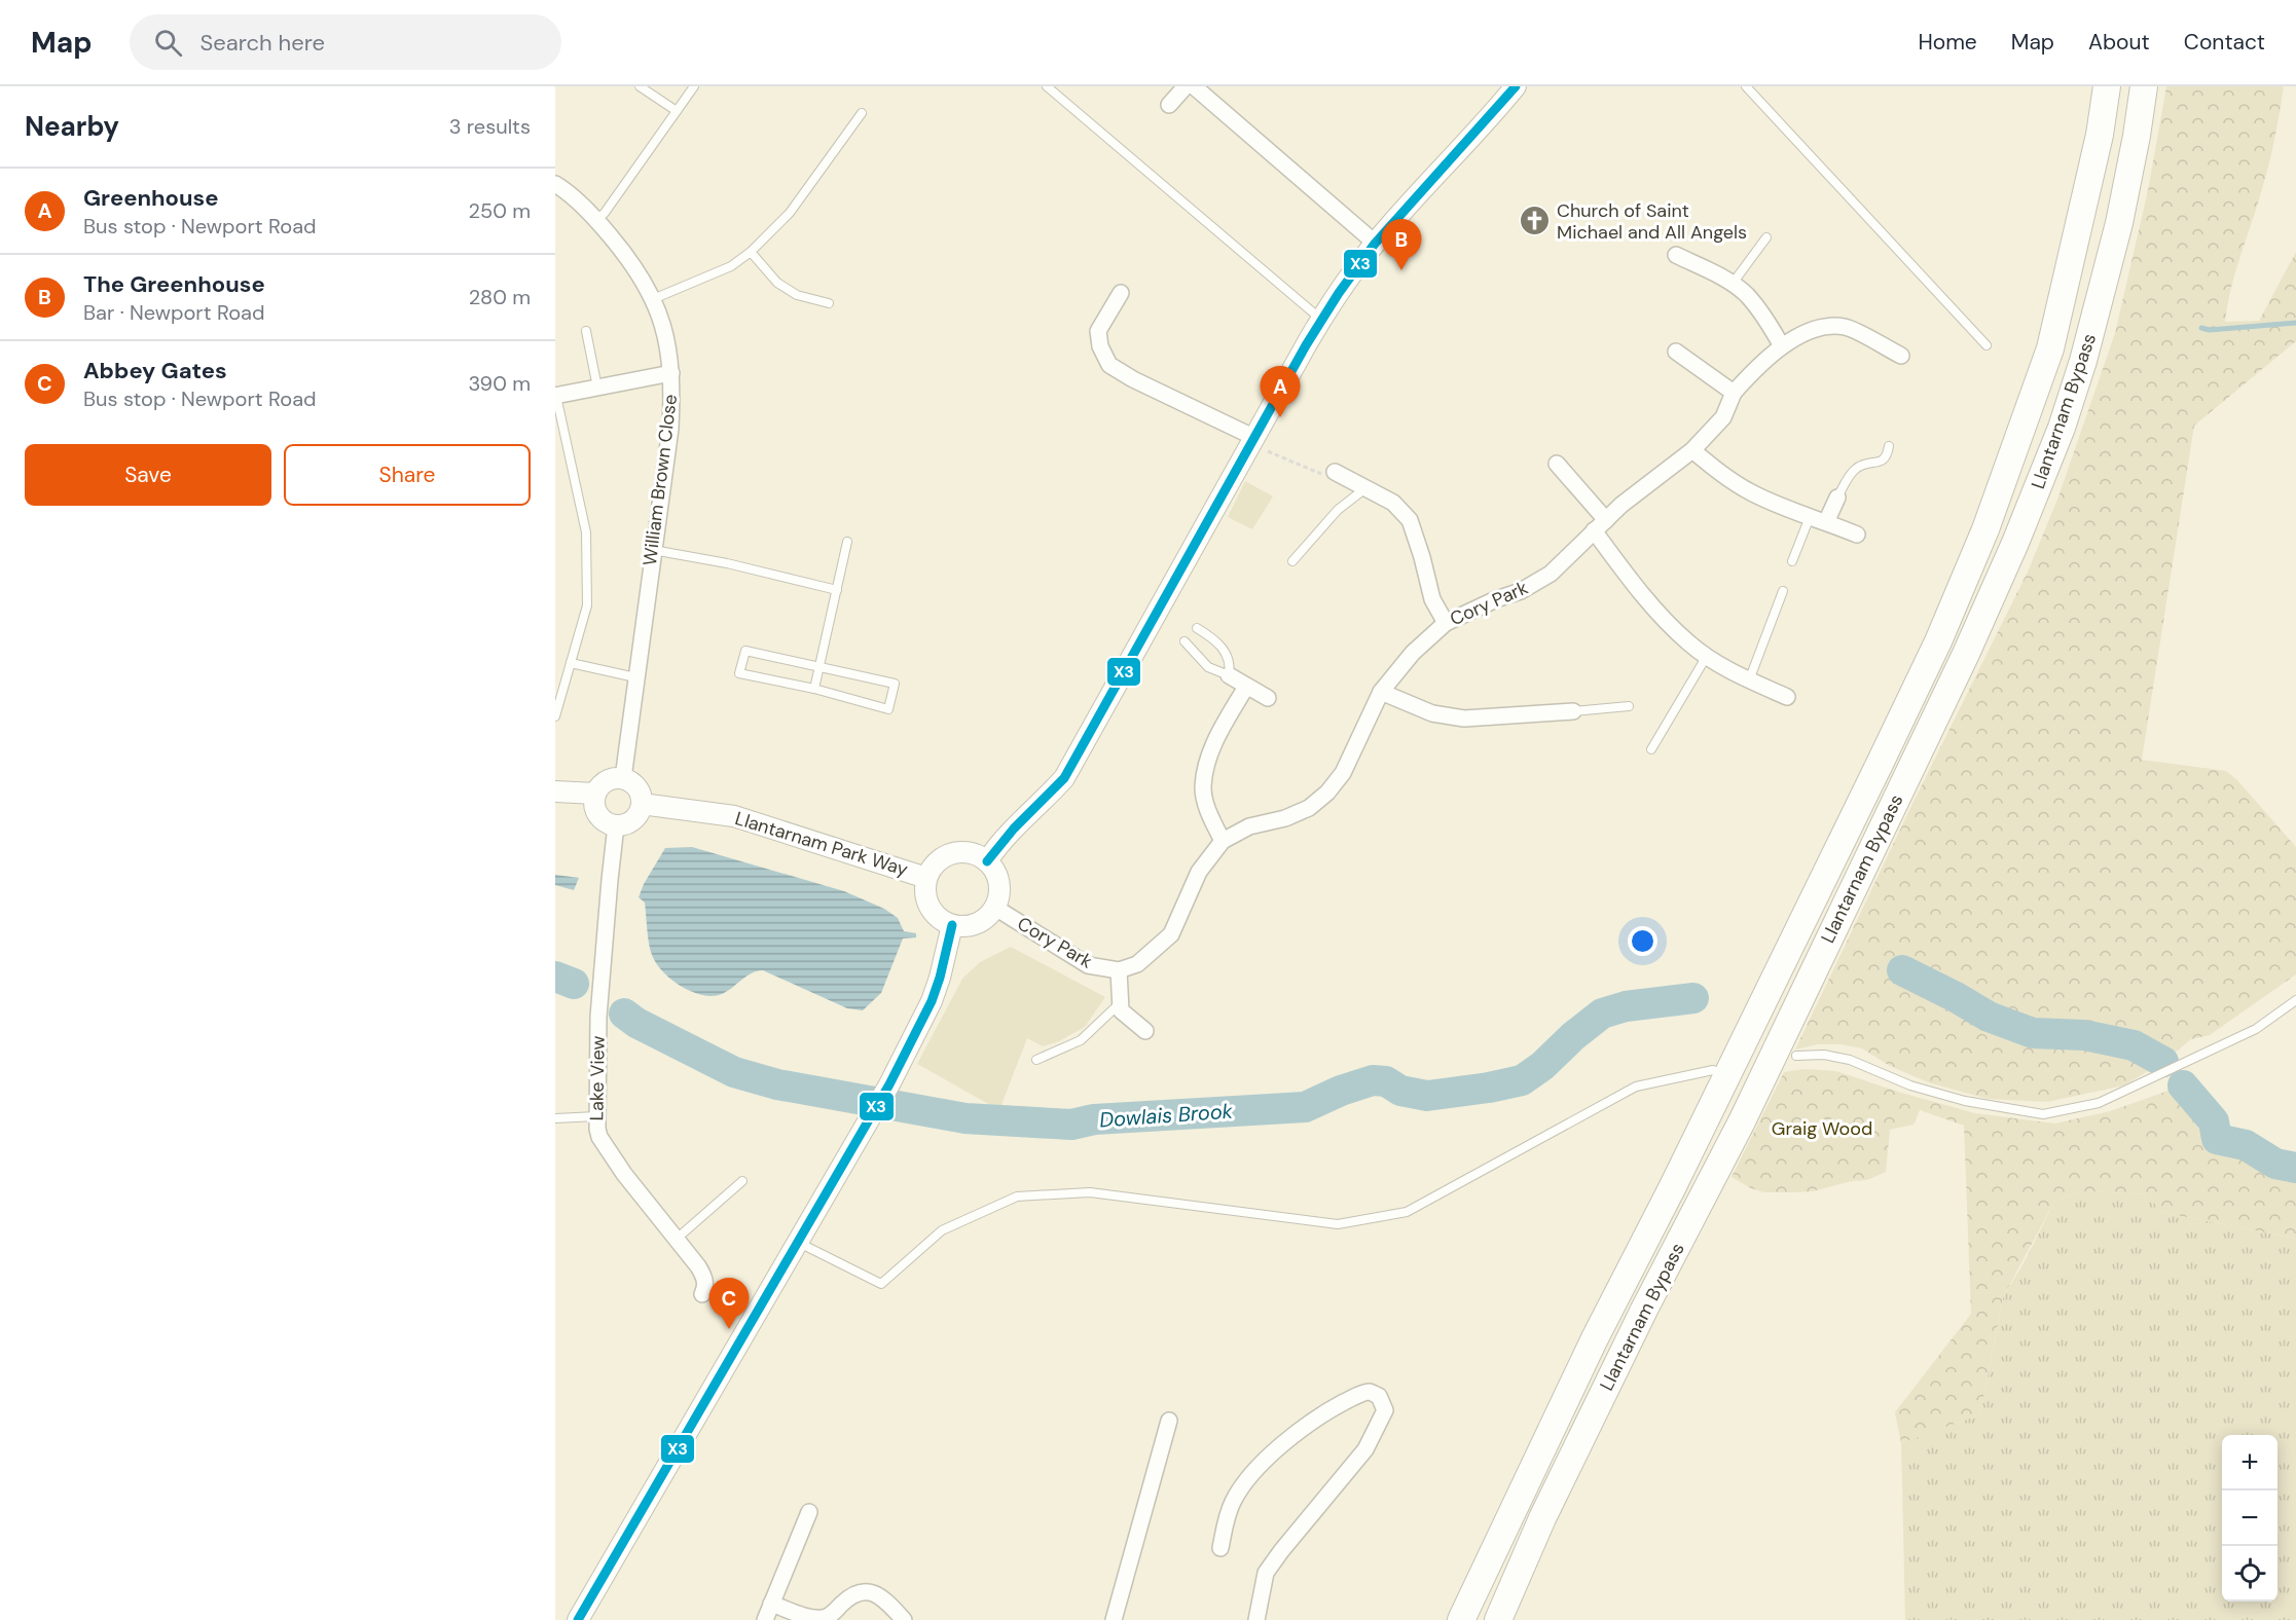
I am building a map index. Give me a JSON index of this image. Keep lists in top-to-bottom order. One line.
{"streets":{"highway":["Llantarnam Bypass"],"street":["William Brown Close","Cory Park","Llantarnam Park Way","Lake View"]},"crossings":[["William Brown Close","Llantarnam Park Way"],["William Brown Close","Lake View"],["Cory Park","Llantarnam Park Way"],["Llantarnam Park Way","Lake View"]],"water":["Dowlais Brook"],"parks":["Graig Wood"],"places":{"church":["Church of Saint Michael and All Angels"]},"lines":["transit line X3"],"page":{"header":"Map","search":"Search here","nav":["Home","Map","About","Contact"],"heading":["Nearby","3 results"],"list":[{"mark":"A","name":"Greenhouse","note":"Bus stop · Newport Road","value":"250 m"},{"mark":"B","name":"The Greenhouse","note":"Bar · Newport Road","value":"280 m"},{"mark":"C","name":"Abbey Gates","note":"Bus stop · Newport Road","value":"390 m"}],"pins":["B","A","C"],"buttons":["Save","Share"],"map_buttons":["+","−"]}}
